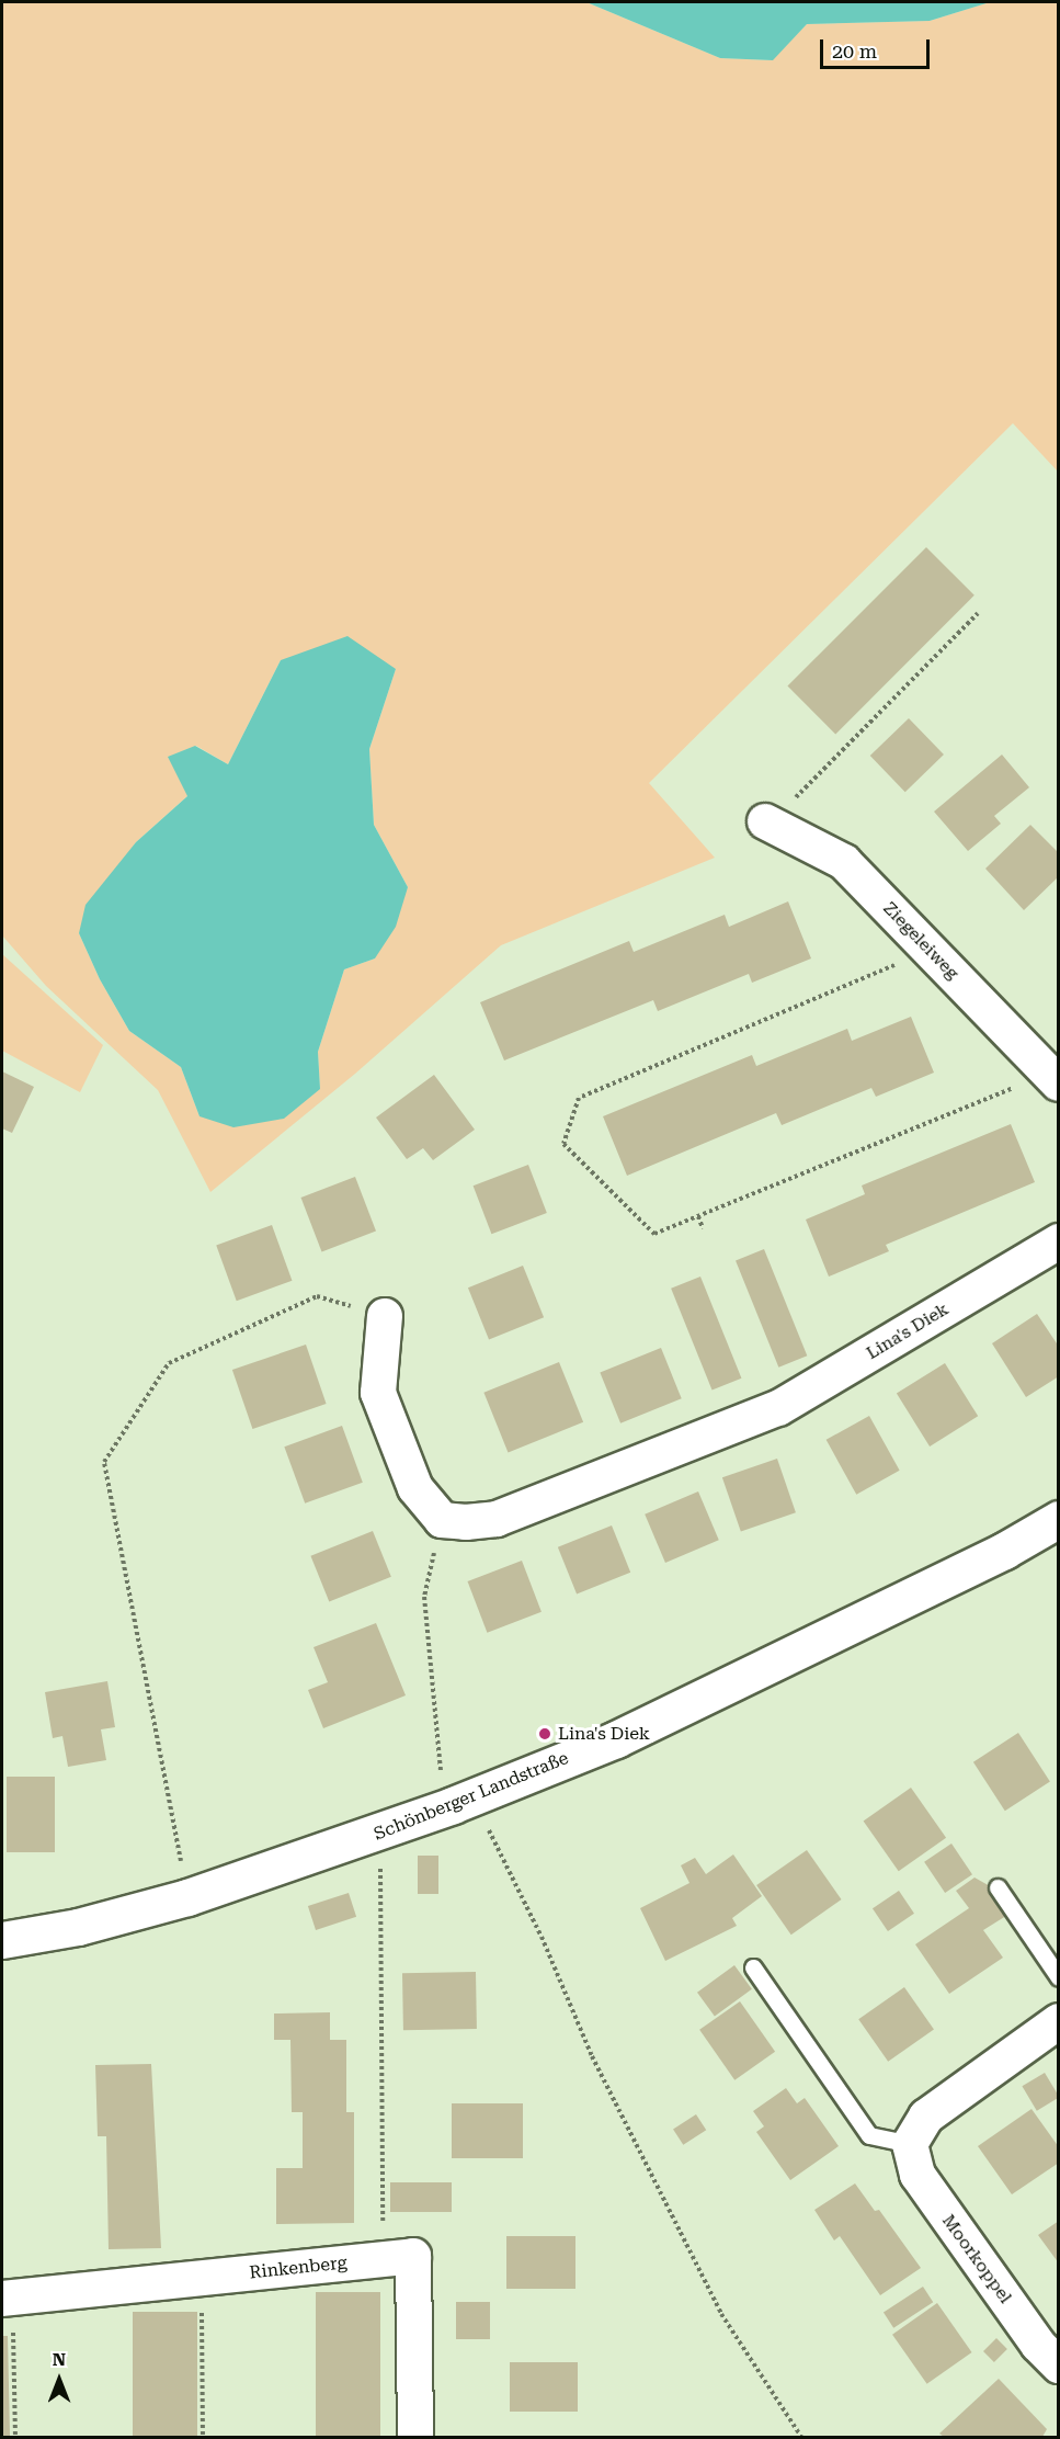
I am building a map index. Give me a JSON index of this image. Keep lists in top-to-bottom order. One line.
{"streets":{"main road":["Schönberger Landstraße"],"street":["Ziegeleiweg","Lina's Diek","Moorkoppel","Rinkenberg"]},"places":["Lina's Diek"],"scale_bar":"20 m","north":"top"}
